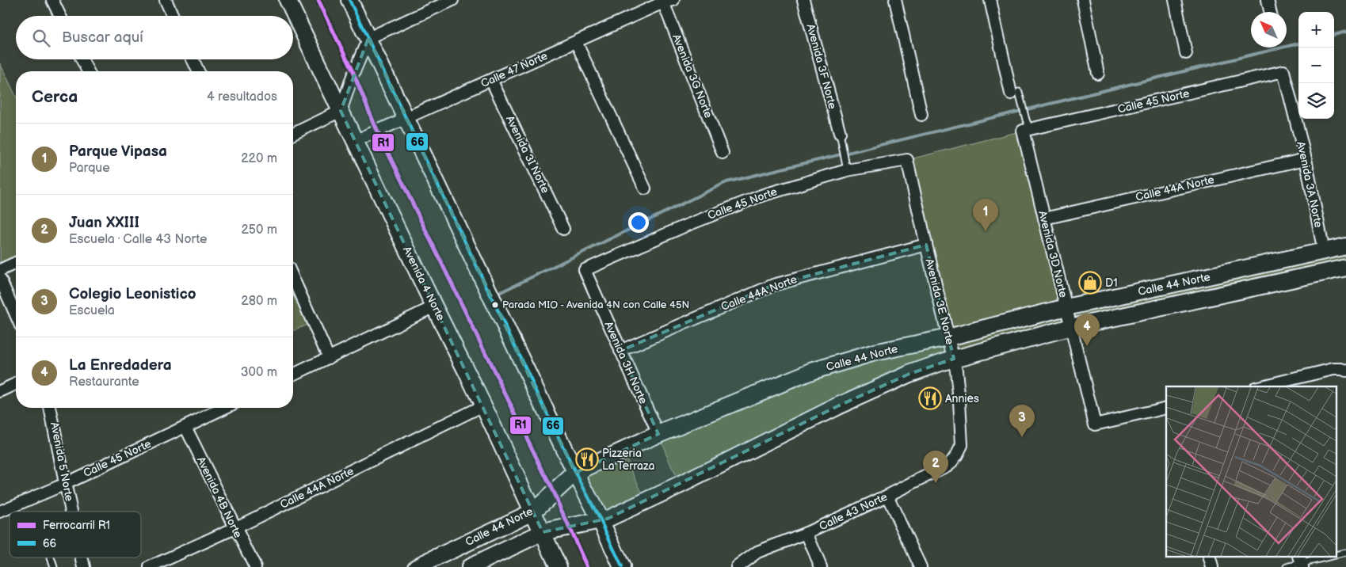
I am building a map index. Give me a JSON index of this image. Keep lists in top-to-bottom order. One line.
{"streets":{"main road":["Avenida 4 Norte","Calle 44 Norte"],"street":["Avenida 3F Norte","Calle 47 Norte","Avenida 3G Norte","Calle 45 Norte","Avenida 3I Norte","Avenida 3A Norte","Calle 44A Norte","Avenida 3D Norte","Avenida 3E Norte","Avenida 3H Norte","Avenida 5 Norte","Avenida 4B Norte","Calle 43 Norte"]},"crossings":[["Calle 47 Norte","Avenida 3G Norte"],["Calle 47 Norte","Avenida 3I Norte"],["Calle 47 Norte","Avenida 4 Norte"],["Calle 45 Norte","Avenida 3A Norte"],["Calle 45 Norte","Avenida 3D Norte"],["Calle 45 Norte","Avenida 3E Norte"],["Calle 45 Norte","Avenida 3H Norte"],["Calle 45 Norte","Avenida 5 Norte"],["Calle 45 Norte","Avenida 4B Norte"],["Avenida 3A Norte","Calle 44A Norte"],["Avenida 3A Norte","Calle 44 Norte"],["Calle 44A Norte","Avenida 3D Norte"],["Calle 44A Norte","Avenida 4 Norte"],["Calle 44A Norte","Avenida 3E Norte"],["Calle 44A Norte","Avenida 3H Norte"],["Calle 44A Norte","Avenida 4B Norte"],["Avenida 3D Norte","Calle 44 Norte"],["Avenida 4 Norte","Calle 44 Norte"],["Calle 44 Norte","Avenida 3E Norte"],["Calle 44 Norte","Avenida 3H Norte"],["Avenida 3E Norte","Calle 43 Norte"]],"places":{"shop":["D1"],"other":["Parada MIO - Avenida 4N con Calle 45N"],"restaurant":["Annies","Pizzeria La Terraza"]},"lines":["rail line R1","transit line 66"],"legend":["Ferrocarril R1","66"],"north":"top left","page":{"map_buttons":["+","−"],"search":"Buscar aquí","heading":["Cerca","4 resultados"],"list":[{"mark":"1","name":"Parque Vipasa","note":"Parque","value":"220 m"},{"mark":"2","name":"Juan XXIII","note":"Escuela · Calle 43 Norte","value":"250 m"},{"mark":"3","name":"Colegio Leonistico","note":"Escuela","value":"280 m"},{"mark":"4","name":"La Enredadera","note":"Restaurante","value":"300 m"}],"pins":["1","4","3","2"]}}
